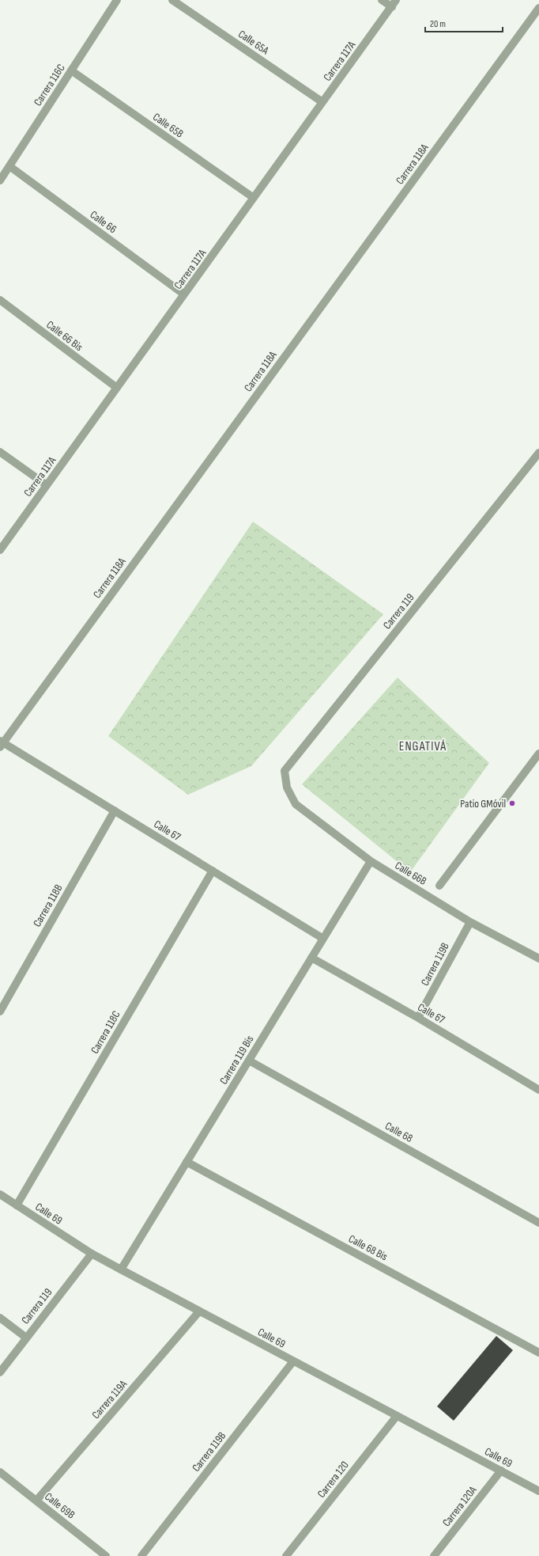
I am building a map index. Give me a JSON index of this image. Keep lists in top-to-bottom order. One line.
{"streets":{"street":["Calle 65A","Carrera 117A","Carrera 116C","Calle 65B","Carrera 118A","Calle 66","Calle 66 Bis","Carrera 119","Calle 67","Calle 66B","Carrera 118B","Carrera 119B","Carrera 118C","Carrera 119 Bis","Calle 68","Calle 69","Calle 68 Bis","Carrera 119A","Carrera 120","Calle 69B","Carrera 120A"]},"crossings":[["Calle 65A","Carrera 117A"],["Carrera 117A","Calle 65B"],["Carrera 117A","Calle 66"],["Carrera 117A","Calle 66 Bis"],["Carrera 116C","Calle 65B"],["Carrera 116C","Calle 66"],["Carrera 118A","Calle 67"],["Carrera 119","Calle 66B"],["Carrera 119","Calle 69"],["Calle 67","Carrera 118B"],["Calle 67","Carrera 119B"],["Calle 67","Carrera 118C"],["Calle 67","Carrera 119 Bis"],["Calle 66B","Carrera 119B"],["Calle 66B","Carrera 119 Bis"],["Carrera 119B","Calle 69"],["Carrera 118C","Calle 69"],["Carrera 119 Bis","Calle 68"],["Carrera 119 Bis","Calle 69"],["Carrera 119 Bis","Calle 68 Bis"],["Calle 69","Carrera 119A"],["Calle 69","Carrera 120"],["Calle 69","Carrera 120A"],["Carrera 119A","Calle 69B"]],"districts":["ENGATIVÁ"],"places":["Patio GMóvil"],"scale_bar":"20 m"}
